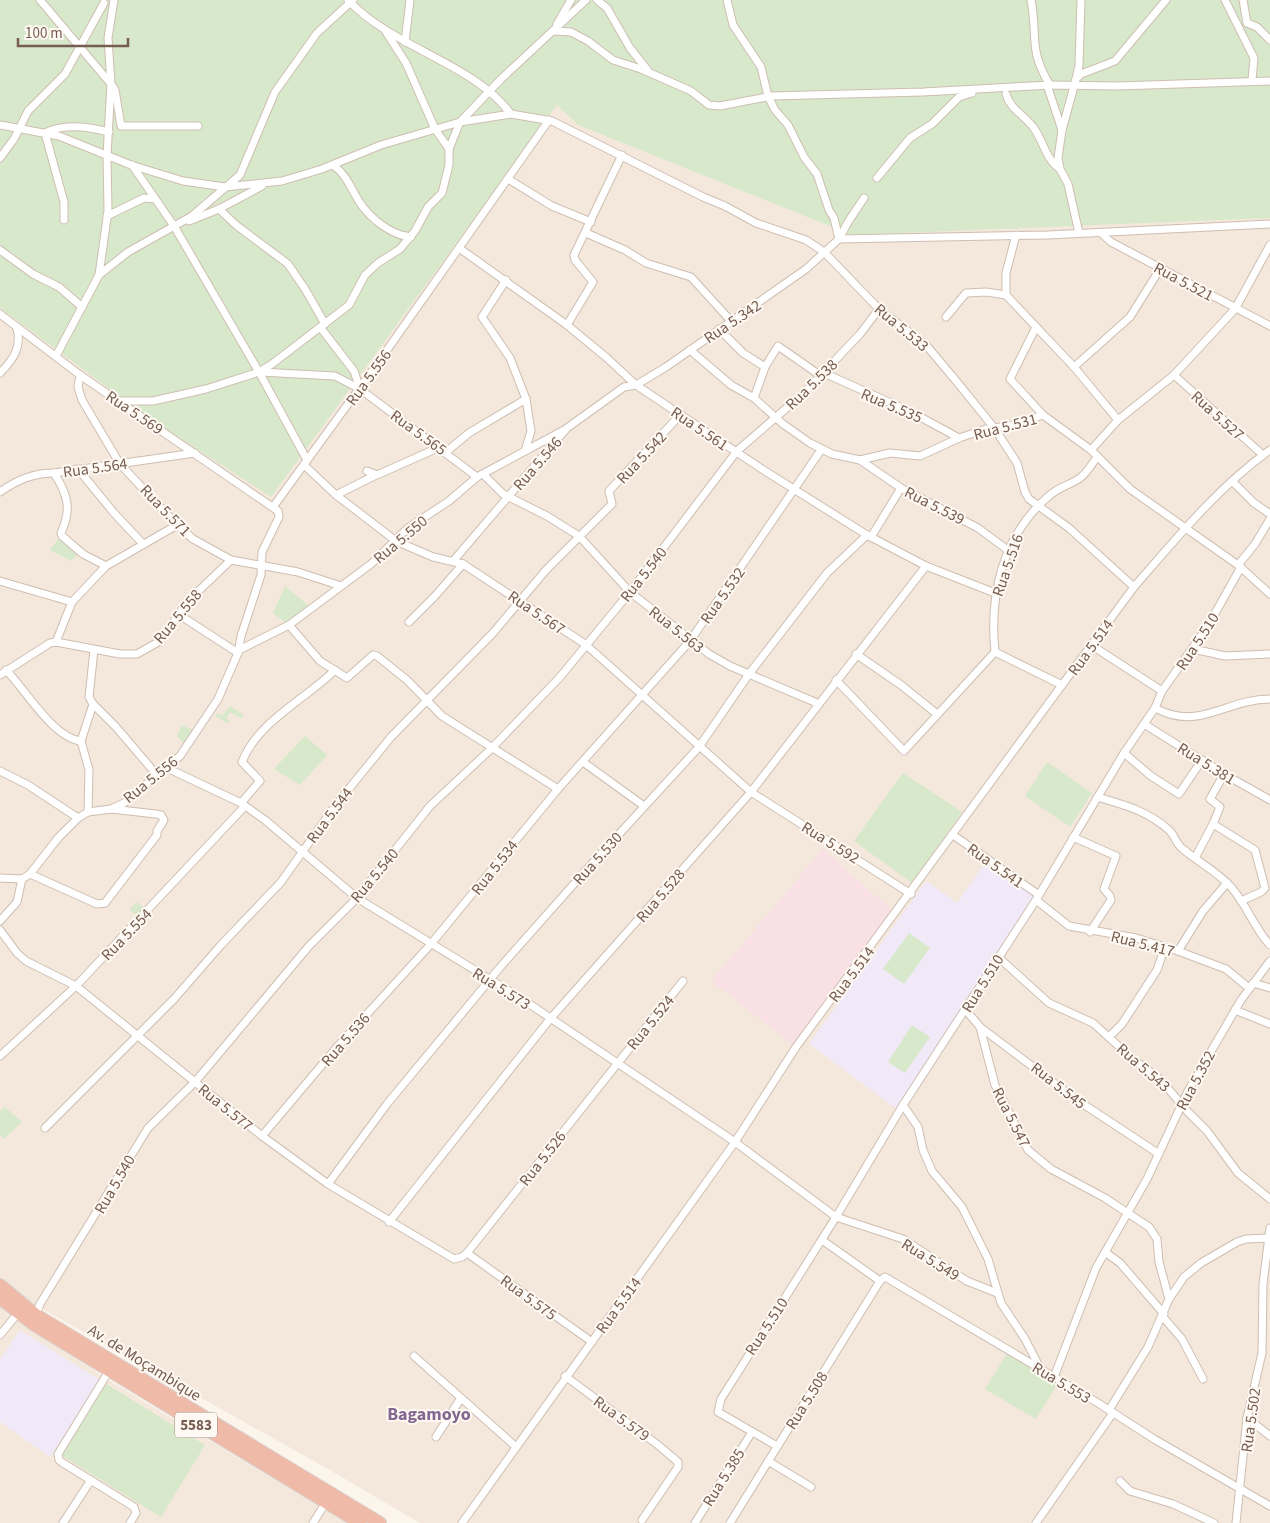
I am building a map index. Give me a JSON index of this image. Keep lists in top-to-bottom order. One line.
{"streets":{"highway":["Av. de Moçambique","5583"],"street":["Rua 5.521","Rua 5.342","Rua 5.533","Rua 5.556","Rua 5.538","Rua 5.535","Rua 5.569","Rua 5.527","Rua 5.531","Rua 5.561","Rua 5.565","Rua 5.542","Rua 5.546","Rua 5.564","Rua 5.539","Rua 5.571","Rua 5.550","Rua 5.516","Rua 5.540","Rua 5.532","Rua 5.567","Rua 5.558","Rua 5.563","Rua 5.510","Rua 5.514","Rua 5.381","Rua 5.544","Rua 5.592","Rua 5.530","Rua 5.541","Rua 5.534","Rua 5.528","Rua 5.554","Rua 5.417","Rua 5.573","Rua 5.524","Rua 5.536","Rua 5.543","Rua 5.352","Rua 5.545","Rua 5.577","Rua 5.547","Rua 5.526","Rua 5.549","Rua 5.575","Rua 5.553","Rua 5.508","Rua 5.579","Rua 5.502","Rua 5.385"]},"crossings":[["Rua 5.342","Rua 5.533"],["Rua 5.342","Rua 5.561"],["Rua 5.342","Rua 5.546"],["Rua 5.533","Rua 5.556"],["Rua 5.533","Rua 5.538"],["Rua 5.533","Rua 5.531"],["Rua 5.533","Rua 5.516"],["Rua 5.556","Rua 5.569"],["Rua 5.556","Rua 5.561"],["Rua 5.556","Rua 5.565"],["Rua 5.556","Rua 5.571"],["Rua 5.556","Rua 5.550"],["Rua 5.556","Rua 5.567"],["Rua 5.556","Rua 5.573"],["Rua 5.538","Rua 5.535"],["Rua 5.538","Rua 5.561"],["Rua 5.538","Rua 5.540"],["Rua 5.535","Rua 5.531"],["Rua 5.569","Rua 5.564"],["Rua 5.569","Rua 5.571"],["Rua 5.527","Rua 5.514"],["Rua 5.531","Rua 5.539"],["Rua 5.531","Rua 5.516"],["Rua 5.531","Rua 5.510"],["Rua 5.531","Rua 5.514"],["Rua 5.561","Rua 5.542"],["Rua 5.561","Rua 5.546"],["Rua 5.561","Rua 5.516"],["Rua 5.561","Rua 5.540"],["Rua 5.561","Rua 5.532"],["Rua 5.561","Rua 5.530"],["Rua 5.561","Rua 5.528"],["Rua 5.565","Rua 5.550"],["Rua 5.565","Rua 5.567"],["Rua 5.565","Rua 5.563"],["Rua 5.542","Rua 5.544"],["Rua 5.546","Rua 5.550"],["Rua 5.546","Rua 5.567"],["Rua 5.546","Rua 5.563"],["Rua 5.564","Rua 5.571"],["Rua 5.539","Rua 5.516"],["Rua 5.539","Rua 5.530"],["Rua 5.571","Rua 5.550"],["Rua 5.571","Rua 5.558"],["Rua 5.550","Rua 5.567"],["Rua 5.550","Rua 5.563"],["Rua 5.540","Rua 5.567"],["Rua 5.540","Rua 5.563"],["Rua 5.540","Rua 5.573"],["Rua 5.540","Rua 5.577"],["Rua 5.540","Av. de Moçambique"],["Rua 5.532","Rua 5.567"],["Rua 5.532","Rua 5.563"],["Rua 5.532","Rua 5.534"],["Rua 5.567","Rua 5.544"],["Rua 5.567","Rua 5.592"],["Rua 5.567","Rua 5.530"],["Rua 5.567","Rua 5.528"],["Rua 5.563","Rua 5.544"],["Rua 5.563","Rua 5.530"],["Rua 5.563","Rua 5.528"],["Rua 5.510","Rua 5.381"],["Rua 5.510","Rua 5.541"],["Rua 5.510","Rua 5.417"],["Rua 5.510","Rua 5.573"],["Rua 5.510","Rua 5.543"],["Rua 5.510","Rua 5.545"],["Rua 5.510","Rua 5.549"],["Rua 5.510","Rua 5.553"],["Rua 5.510","Rua 5.385"],["Rua 5.514","Rua 5.592"],["Rua 5.514","Rua 5.541"],["Rua 5.514","Rua 5.573"],["Rua 5.514","Rua 5.575"],["Rua 5.514","Rua 5.579"],["Rua 5.544","Rua 5.573"],["Rua 5.544","Rua 5.577"],["Rua 5.592","Rua 5.528"],["Rua 5.530","Rua 5.573"],["Rua 5.530","Rua 5.577"],["Rua 5.541","Rua 5.417"],["Rua 5.534","Rua 5.573"],["Rua 5.534","Rua 5.536"],["Rua 5.528","Rua 5.573"],["Rua 5.528","Rua 5.577"],["Rua 5.554","Rua 5.573"],["Rua 5.554","Rua 5.577"],["Rua 5.417","Rua 5.352"],["Rua 5.573","Rua 5.524"],["Rua 5.573","Rua 5.536"],["Rua 5.573","Rua 5.526"],["Rua 5.573","Rua 5.549"],["Rua 5.524","Rua 5.526"],["Rua 5.536","Rua 5.577"],["Rua 5.543","Rua 5.352"],["Rua 5.352","Rua 5.545"],["Rua 5.352","Rua 5.547"],["Rua 5.352","Rua 5.553"],["Rua 5.545","Rua 5.547"],["Rua 5.577","Rua 5.526"],["Rua 5.577","Rua 5.575"],["Rua 5.526","Rua 5.575"],["Rua 5.553","Rua 5.508"],["Rua 5.553","Rua 5.502"]],"districts":["Bagamoyo"],"scale_bar":"100 m"}
